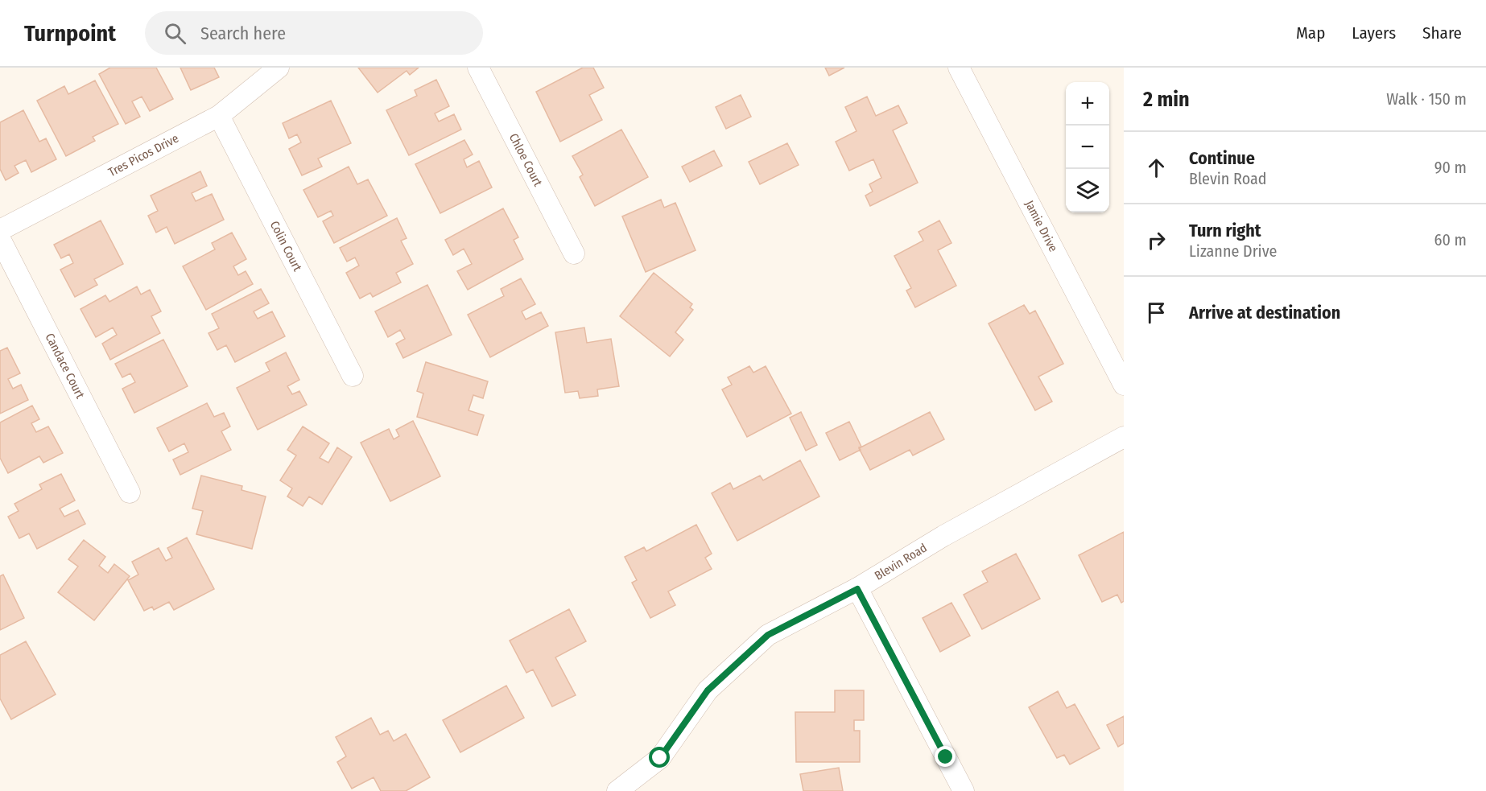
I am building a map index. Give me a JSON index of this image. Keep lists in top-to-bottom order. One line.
{"streets":{"street":["Tres Picos Drive","Chloe Court","Jamie Drive","Colin Court","Candace Court","Blevin Road"]},"crossings":[["Tres Picos Drive","Colin Court"]],"page":{"header":"Turnpoint","search":"Search here","nav":["Map","Layers","Share"],"heading":["2 min","Walk · 150 m"],"map_buttons":["+","−"],"list":[["Continue","Blevin Road","90 m"],["Turn right","Lizanne Drive","60 m"],"Arrive at destination"]}}
